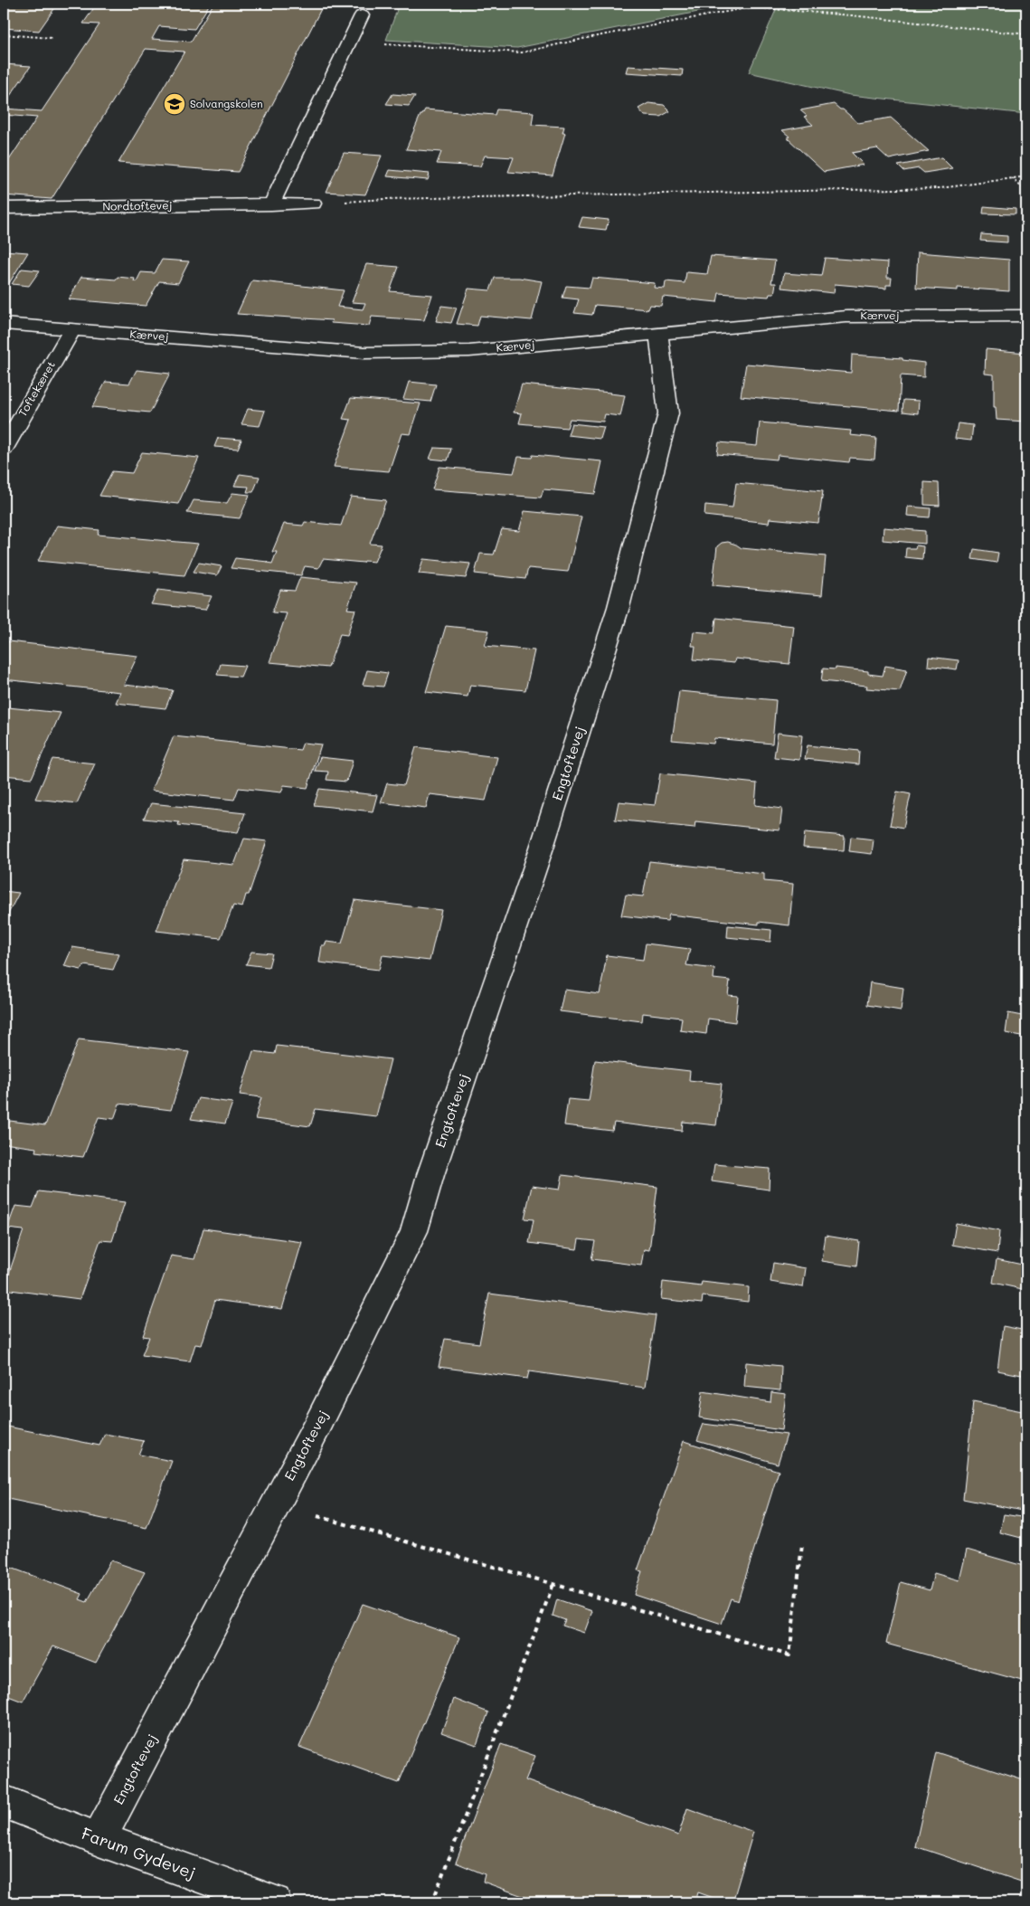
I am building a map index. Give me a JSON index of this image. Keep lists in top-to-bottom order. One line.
{"streets":{"street":["Nordtoftevej","Kærvej","Toftekæret","Engtoftevej","Farum Gydevej"]},"crossings":[["Kærvej","Toftekæret"],["Kærvej","Engtoftevej"],["Engtoftevej","Farum Gydevej"]],"places":{"school or university":["Solvangskolen"]}}
